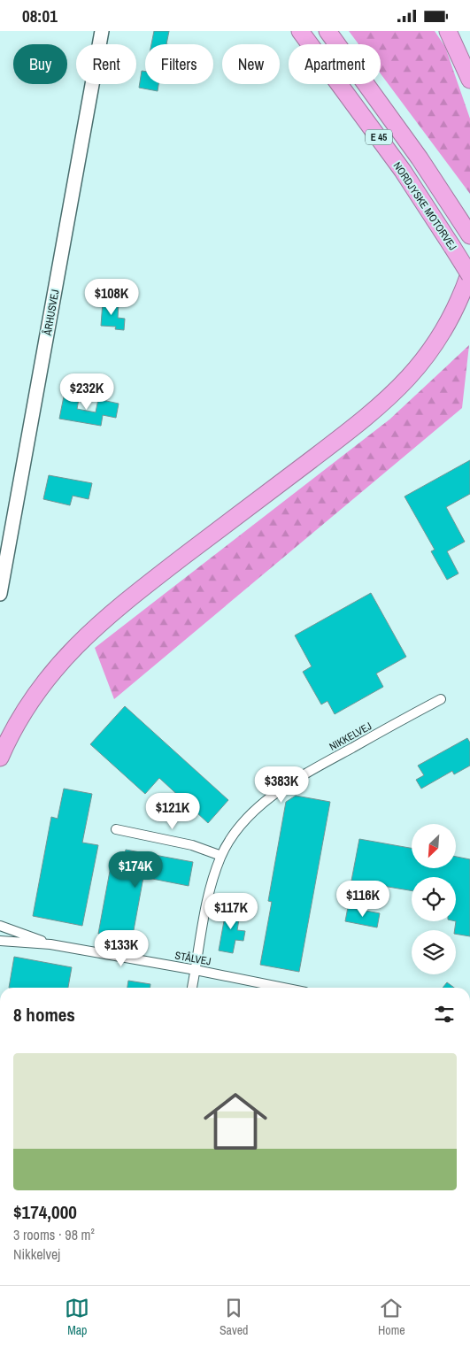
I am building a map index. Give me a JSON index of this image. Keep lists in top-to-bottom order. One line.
{"streets":{"highway":["E 45","NORDJYSKE MOTORVEJ"],"main road":["ÅRHUSVEJ"],"street":["NIKKELVEJ","STÅLVEJ"]},"crossings":[["NIKKELVEJ","STÅLVEJ"]],"north":"bottom left","page":{"status":"08:01","chip":["Buy","Rent","Filters","New","Apartment"],"price":["$108K","$232K","$383K","$121K","$174K","$116K","$117K","$133K"],"heading":"8 homes","list":[{"name":"$174,000","note":"3 rooms · 98 m² · Nikkelvej"}],"tabs":["Map","Saved","Home"]}}
